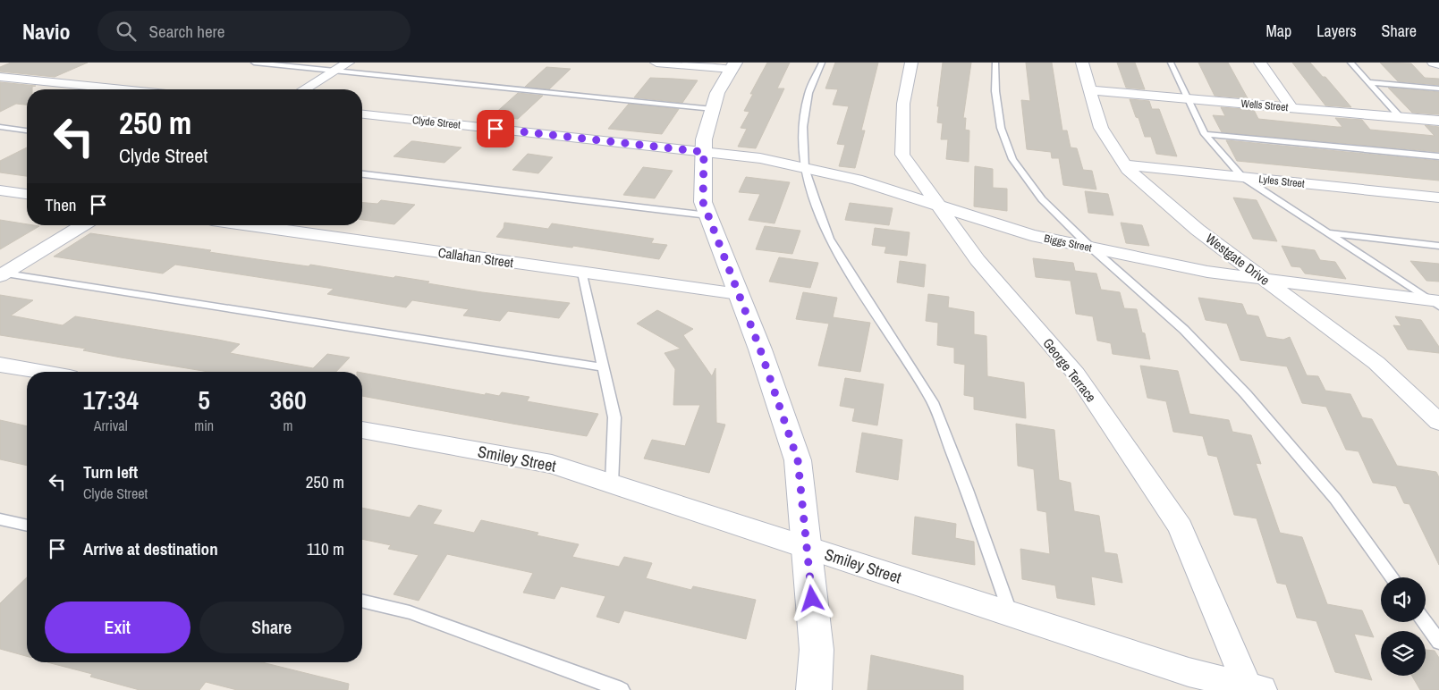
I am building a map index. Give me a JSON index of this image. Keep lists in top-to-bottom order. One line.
{"streets":{"street":["Wells Street","Clyde Street","Lyles Street","Biggs Street","Callahan Street","Westgate Drive","George Terrace","Smiley Street"]},"crossings":[["Wells Street","Westgate Drive"],["Clyde Street","Biggs Street"],["Lyles Street","Westgate Drive"],["Biggs Street","Westgate Drive"],["Biggs Street","George Terrace"],["George Terrace","Smiley Street"]],"page":{"header":"Navio","search":"Search here","nav":["Map","Layers","Share"],"turn":["250 m","Clyde Street"],"then":"Then","eta":["17:34","Arrival","5","min","360","m"],"list":[{"name":"Turn left","note":"Clyde Street","value":"250 m"},{"name":"Arrive at destination","value":"110 m"}],"buttons":["Exit","Share"]}}
